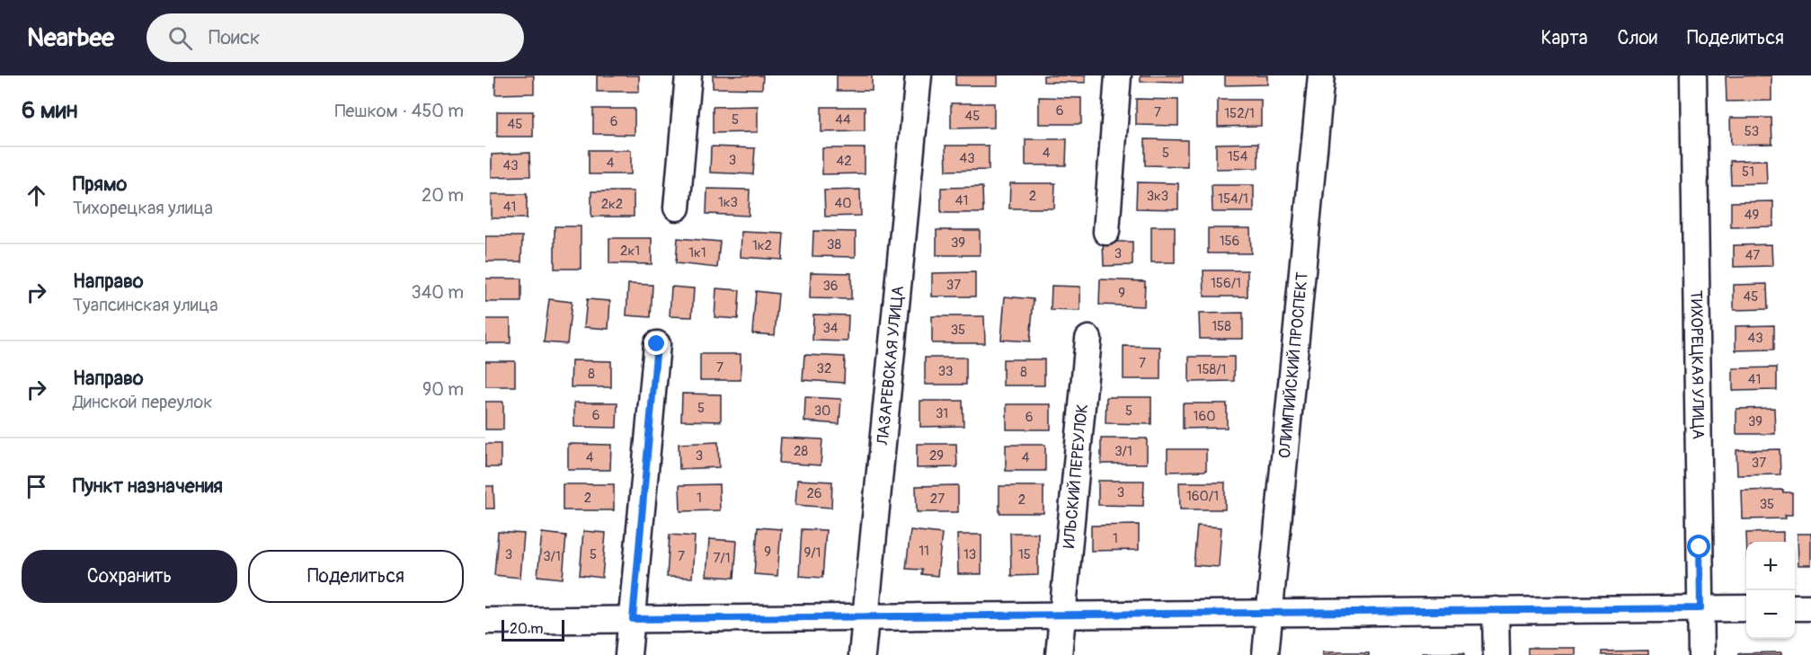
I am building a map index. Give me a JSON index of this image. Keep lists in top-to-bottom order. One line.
{"streets":{"street":["ЛАЗАРЕВСКАЯ УЛИЦА","ОЛИМПИЙСКИЙ ПРОСПЕКТ","ТИХОРЕЦКАЯ УЛИЦА","ИЛЬСКИЙ ПЕРЕУЛОК"]},"house_numbers":["6","7","152/1","45","5","44","6","45","53","4","5","154","43","3","42","4","43","51","2","3к3","154/1","41","1к3","40","2к2","41","49","156","39","38","1к2","2к1","1к1","3","47","156/1","37","36","9","45","158","34","35","43","7","7","32","158/1","33","8","8","41","5","30","5","31","6","160","6","39","28","3/1","3","29","4","4","37","3","26","160/1","2","1","27","2","35","1","11","9","9/1","3","5","13","15","3/1","7","7/1"],"scale_bar":"20 m","page":{"header":"Nearbee","search":"Поиск","nav":["Карта","Слои","Поделиться"],"heading":["6 мин","Пешком · 450 m"],"list":[["Прямо","Тихорецкая улица","20 m"],["Направо","Туапсинская улица","340 m"],["Направо","Динской переулок","90 m"],"Пункт назначения"],"buttons":["Сохранить","Поделиться"],"map_buttons":["+","−"],"scale":"20 m"}}
